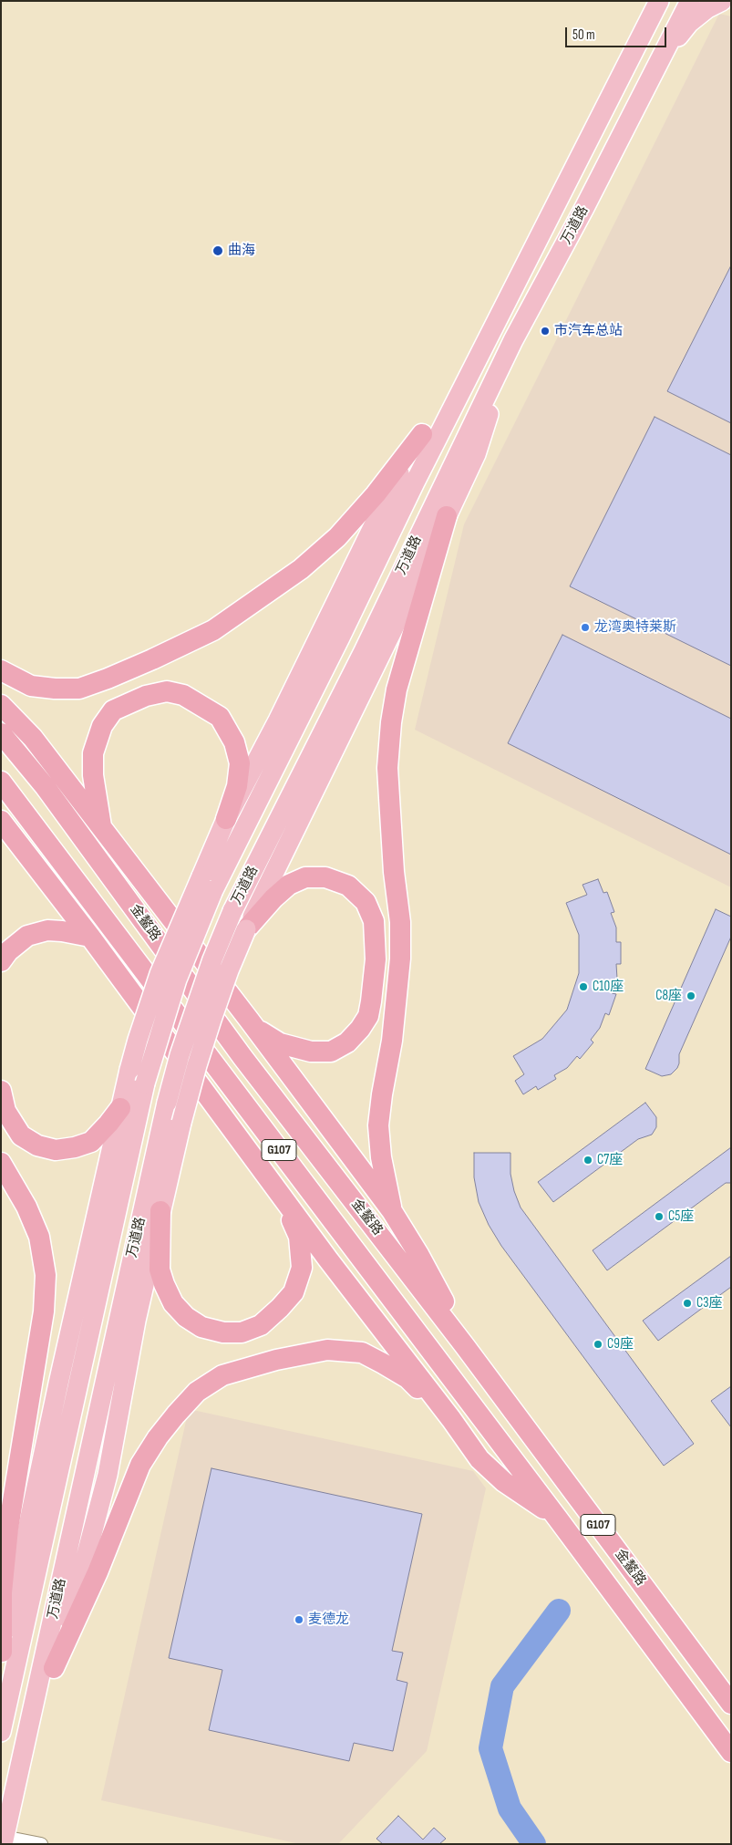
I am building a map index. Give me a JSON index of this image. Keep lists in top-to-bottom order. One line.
{"streets":{"highway":["金鳌路","G107"],"main road":["万道路"]},"places":["曲海","市汽车总站","龙湾奥特莱斯","C10座","C8座","C7座","C5座","C3座","C9座","麦德龙"],"scale_bar":"50 m"}
